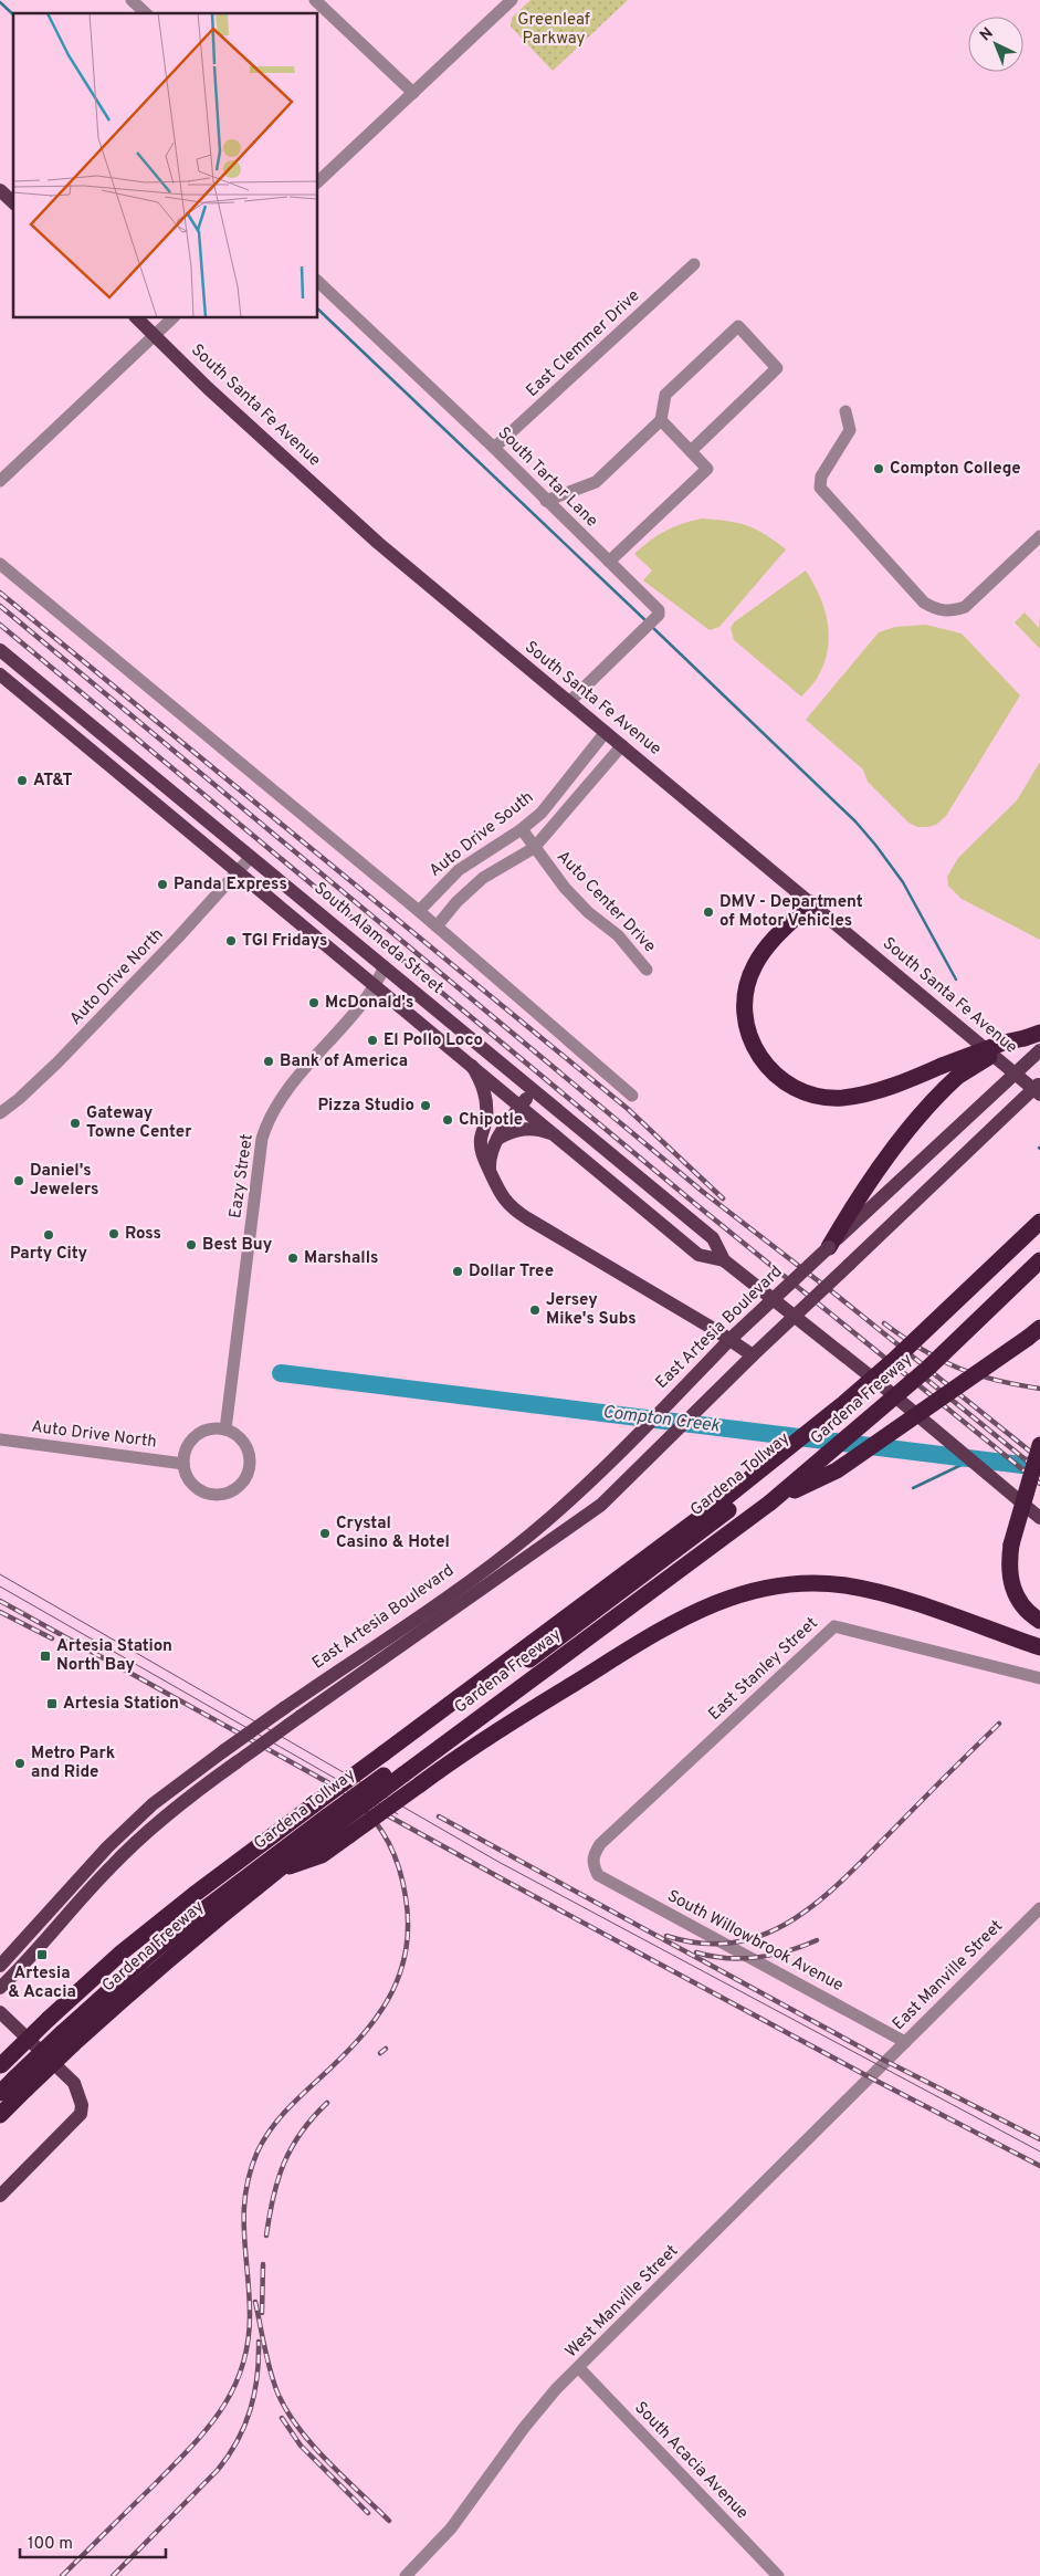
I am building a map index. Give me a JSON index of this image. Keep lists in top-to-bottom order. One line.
{"streets":{"highway":["Gardena Freeway","Gardena Tollway"],"main road":["South Santa Fe Avenue","South Alameda Street","East Artesia Boulevard"],"street":["East Clemmer Drive","South Tartar Lane","Auto Drive South","Auto Center Drive","Auto Drive North","Eazy Street","East Stanley Street","South Willowbrook Avenue","East Manville Street","West Manville Street","South Acacia Avenue"]},"crossings":[["East Clemmer Drive","South Tartar Lane"],["South Santa Fe Avenue","South Tartar Lane"],["South Santa Fe Avenue","Auto Drive South"],["South Santa Fe Avenue","East Artesia Boulevard"],["Auto Drive South","Auto Center Drive"],["South Alameda Street","Auto Drive North"],["South Alameda Street","Eazy Street"],["Auto Drive North","Eazy Street"],["Gardena Freeway","Gardena Tollway"],["East Stanley Street","South Willowbrook Avenue"],["South Willowbrook Avenue","East Manville Street"],["East Manville Street","West Manville Street"],["West Manville Street","South Acacia Avenue"]],"water":["Compton Creek"],"parks":["Greenleaf Parkway"],"places":{"other":["Compton College","AT&T","Panda Express","DMV - Department of Motor Vehicles","TGI Fridays","McDonald's","El Pollo Loco","Bank of America","Pizza Studio","Chipotle","Gateway Towne Center","Daniel's Jewelers","Ross","Party City","Best Buy","Marshalls","Dollar Tree","Jersey Mike's Subs","Crystal Casino & Hotel","Metro Park and Ride"],"transit":["Artesia Station North Bay","Artesia Station","Artesia & Acacia"]},"scale_bar":"100 m","north":"top left"}
